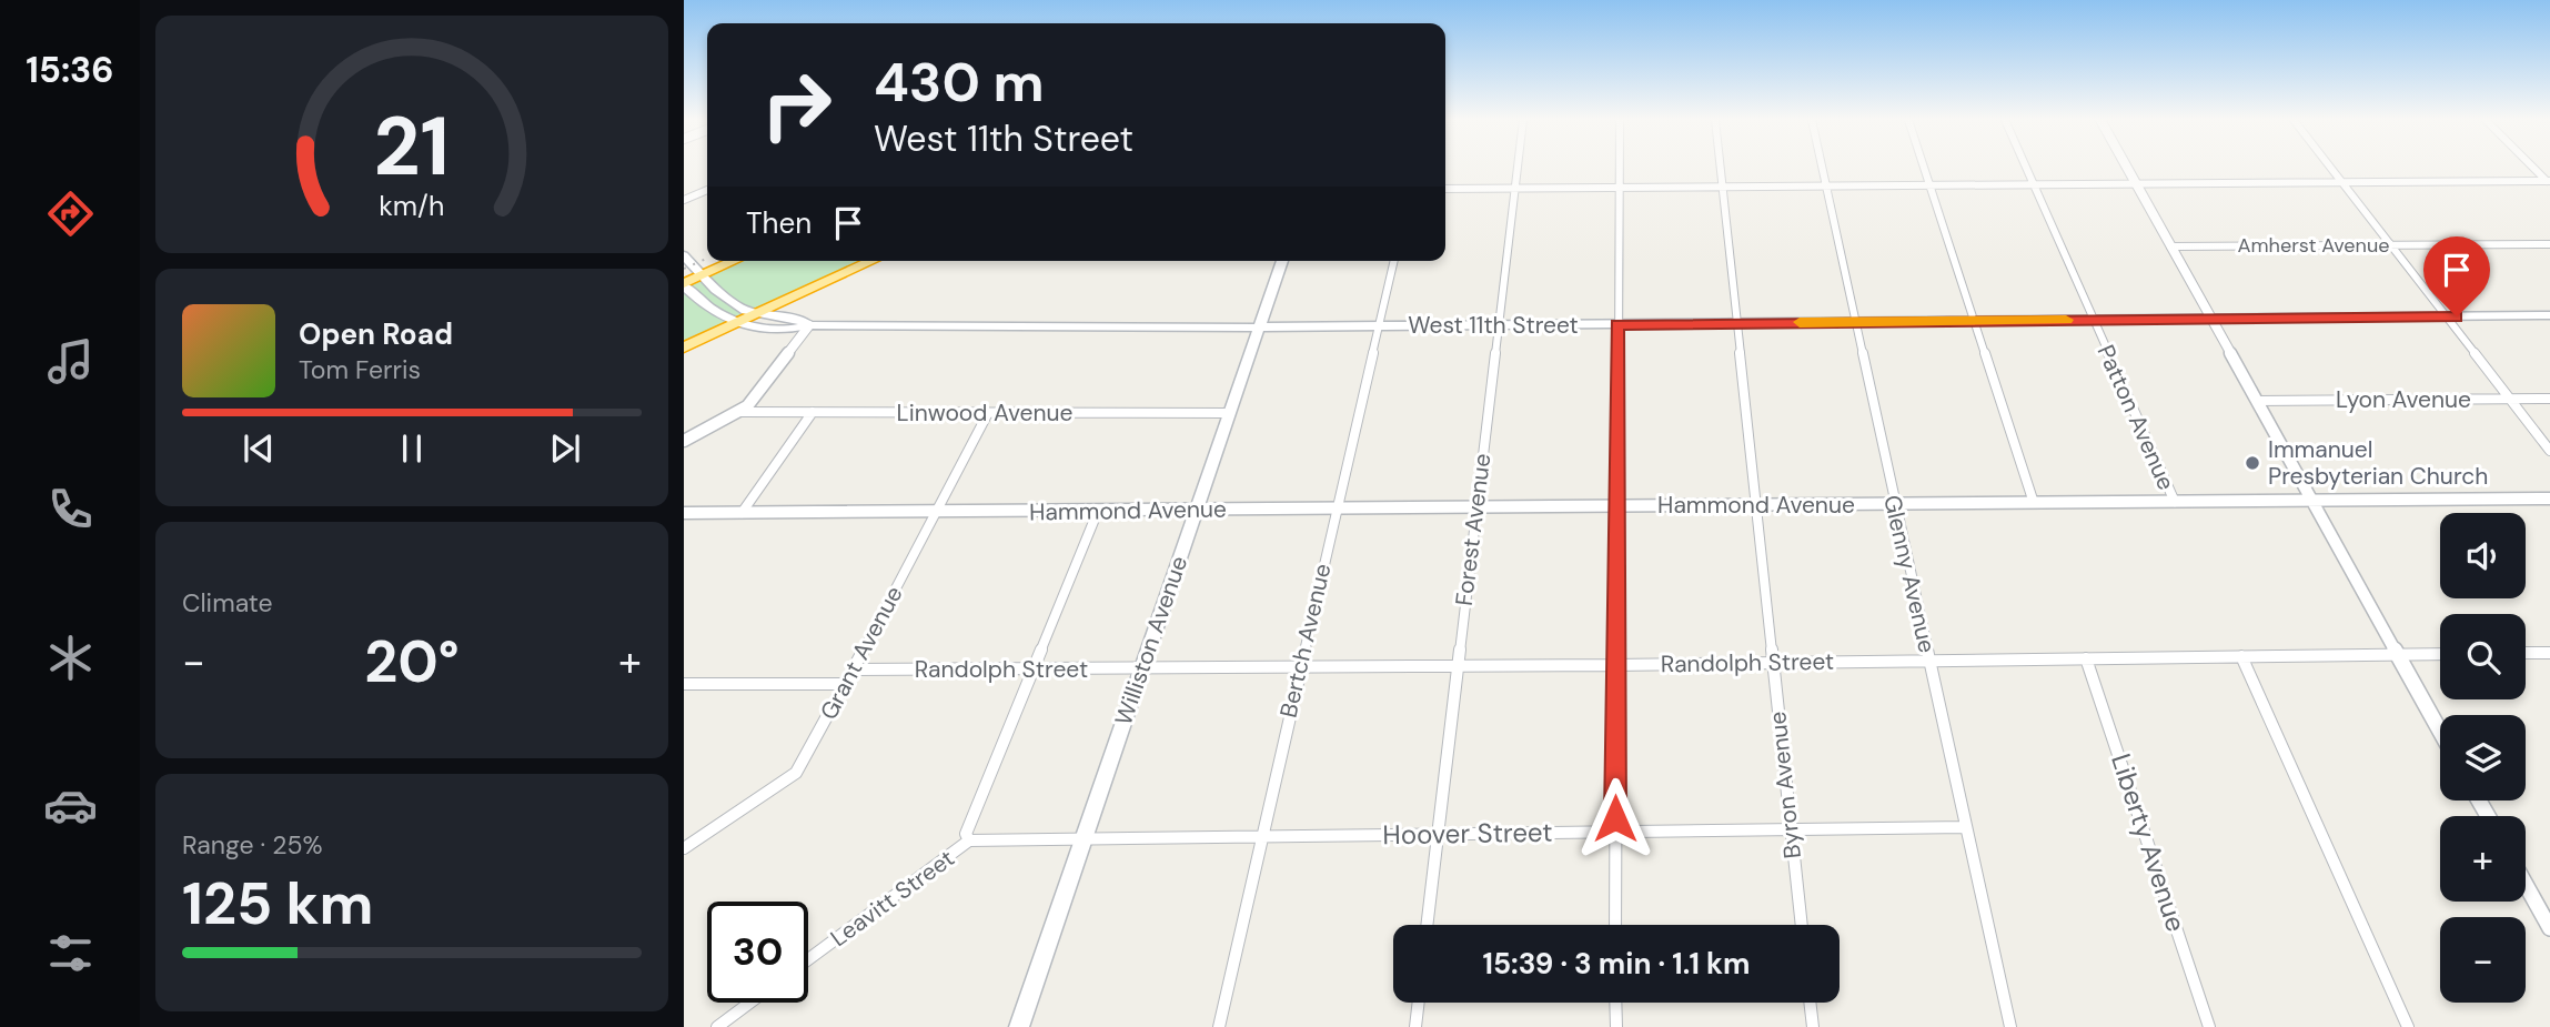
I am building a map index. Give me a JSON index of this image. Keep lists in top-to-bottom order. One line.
{"streets":{"main road":["West 11th Street","Williston Avenue"],"street":["Amherst Avenue","Lyon Avenue","Linwood Avenue","Patton Avenue","Hammond Avenue","Forest Avenue","Glenny Avenue","Bertch Avenue","Grant Avenue","Randolph Street","Byron Avenue","Hoover Street","Liberty Avenue","Leavitt Street"]},"crossings":[["West 11th Street","Patton Avenue"],["West 11th Street","Forest Avenue"],["West 11th Street","Glenny Avenue"],["West 11th Street","Williston Avenue"],["West 11th Street","Bertch Avenue"],["West 11th Street","Byron Avenue"],["Linwood Avenue","Williston Avenue"],["Linwood Avenue","Grant Avenue"],["Patton Avenue","Hammond Avenue"],["Hammond Avenue","Forest Avenue"],["Hammond Avenue","Glenny Avenue"],["Hammond Avenue","Williston Avenue"],["Hammond Avenue","Bertch Avenue"],["Hammond Avenue","Grant Avenue"],["Hammond Avenue","Byron Avenue"],["Hammond Avenue","Leavitt Street"],["Forest Avenue","Randolph Street"],["Forest Avenue","Hoover Street"],["Glenny Avenue","Randolph Street"],["Glenny Avenue","Hoover Street"],["Williston Avenue","Randolph Street"],["Williston Avenue","Hoover Street"],["Bertch Avenue","Randolph Street"],["Bertch Avenue","Hoover Street"],["Grant Avenue","Randolph Street"],["Randolph Street","Byron Avenue"],["Randolph Street","Liberty Avenue"],["Randolph Street","Leavitt Street"],["Byron Avenue","Hoover Street"],["Hoover Street","Leavitt Street"]],"places":["Immanuel Presbyterian Church"],"page":{"tabs":"15:36","turn":["430 m","West 11th Street"],"then":"Then","song":["Open Road","Tom Ferris"],"map_buttons":["+","−"],"tile":["Climate",["Range · 25%","125 km"]],"heat":["−","20°","+"],"limit":"30","trip":"15:39 · 3 min · 1.1 km","gauge":["21","km/h"]}}
